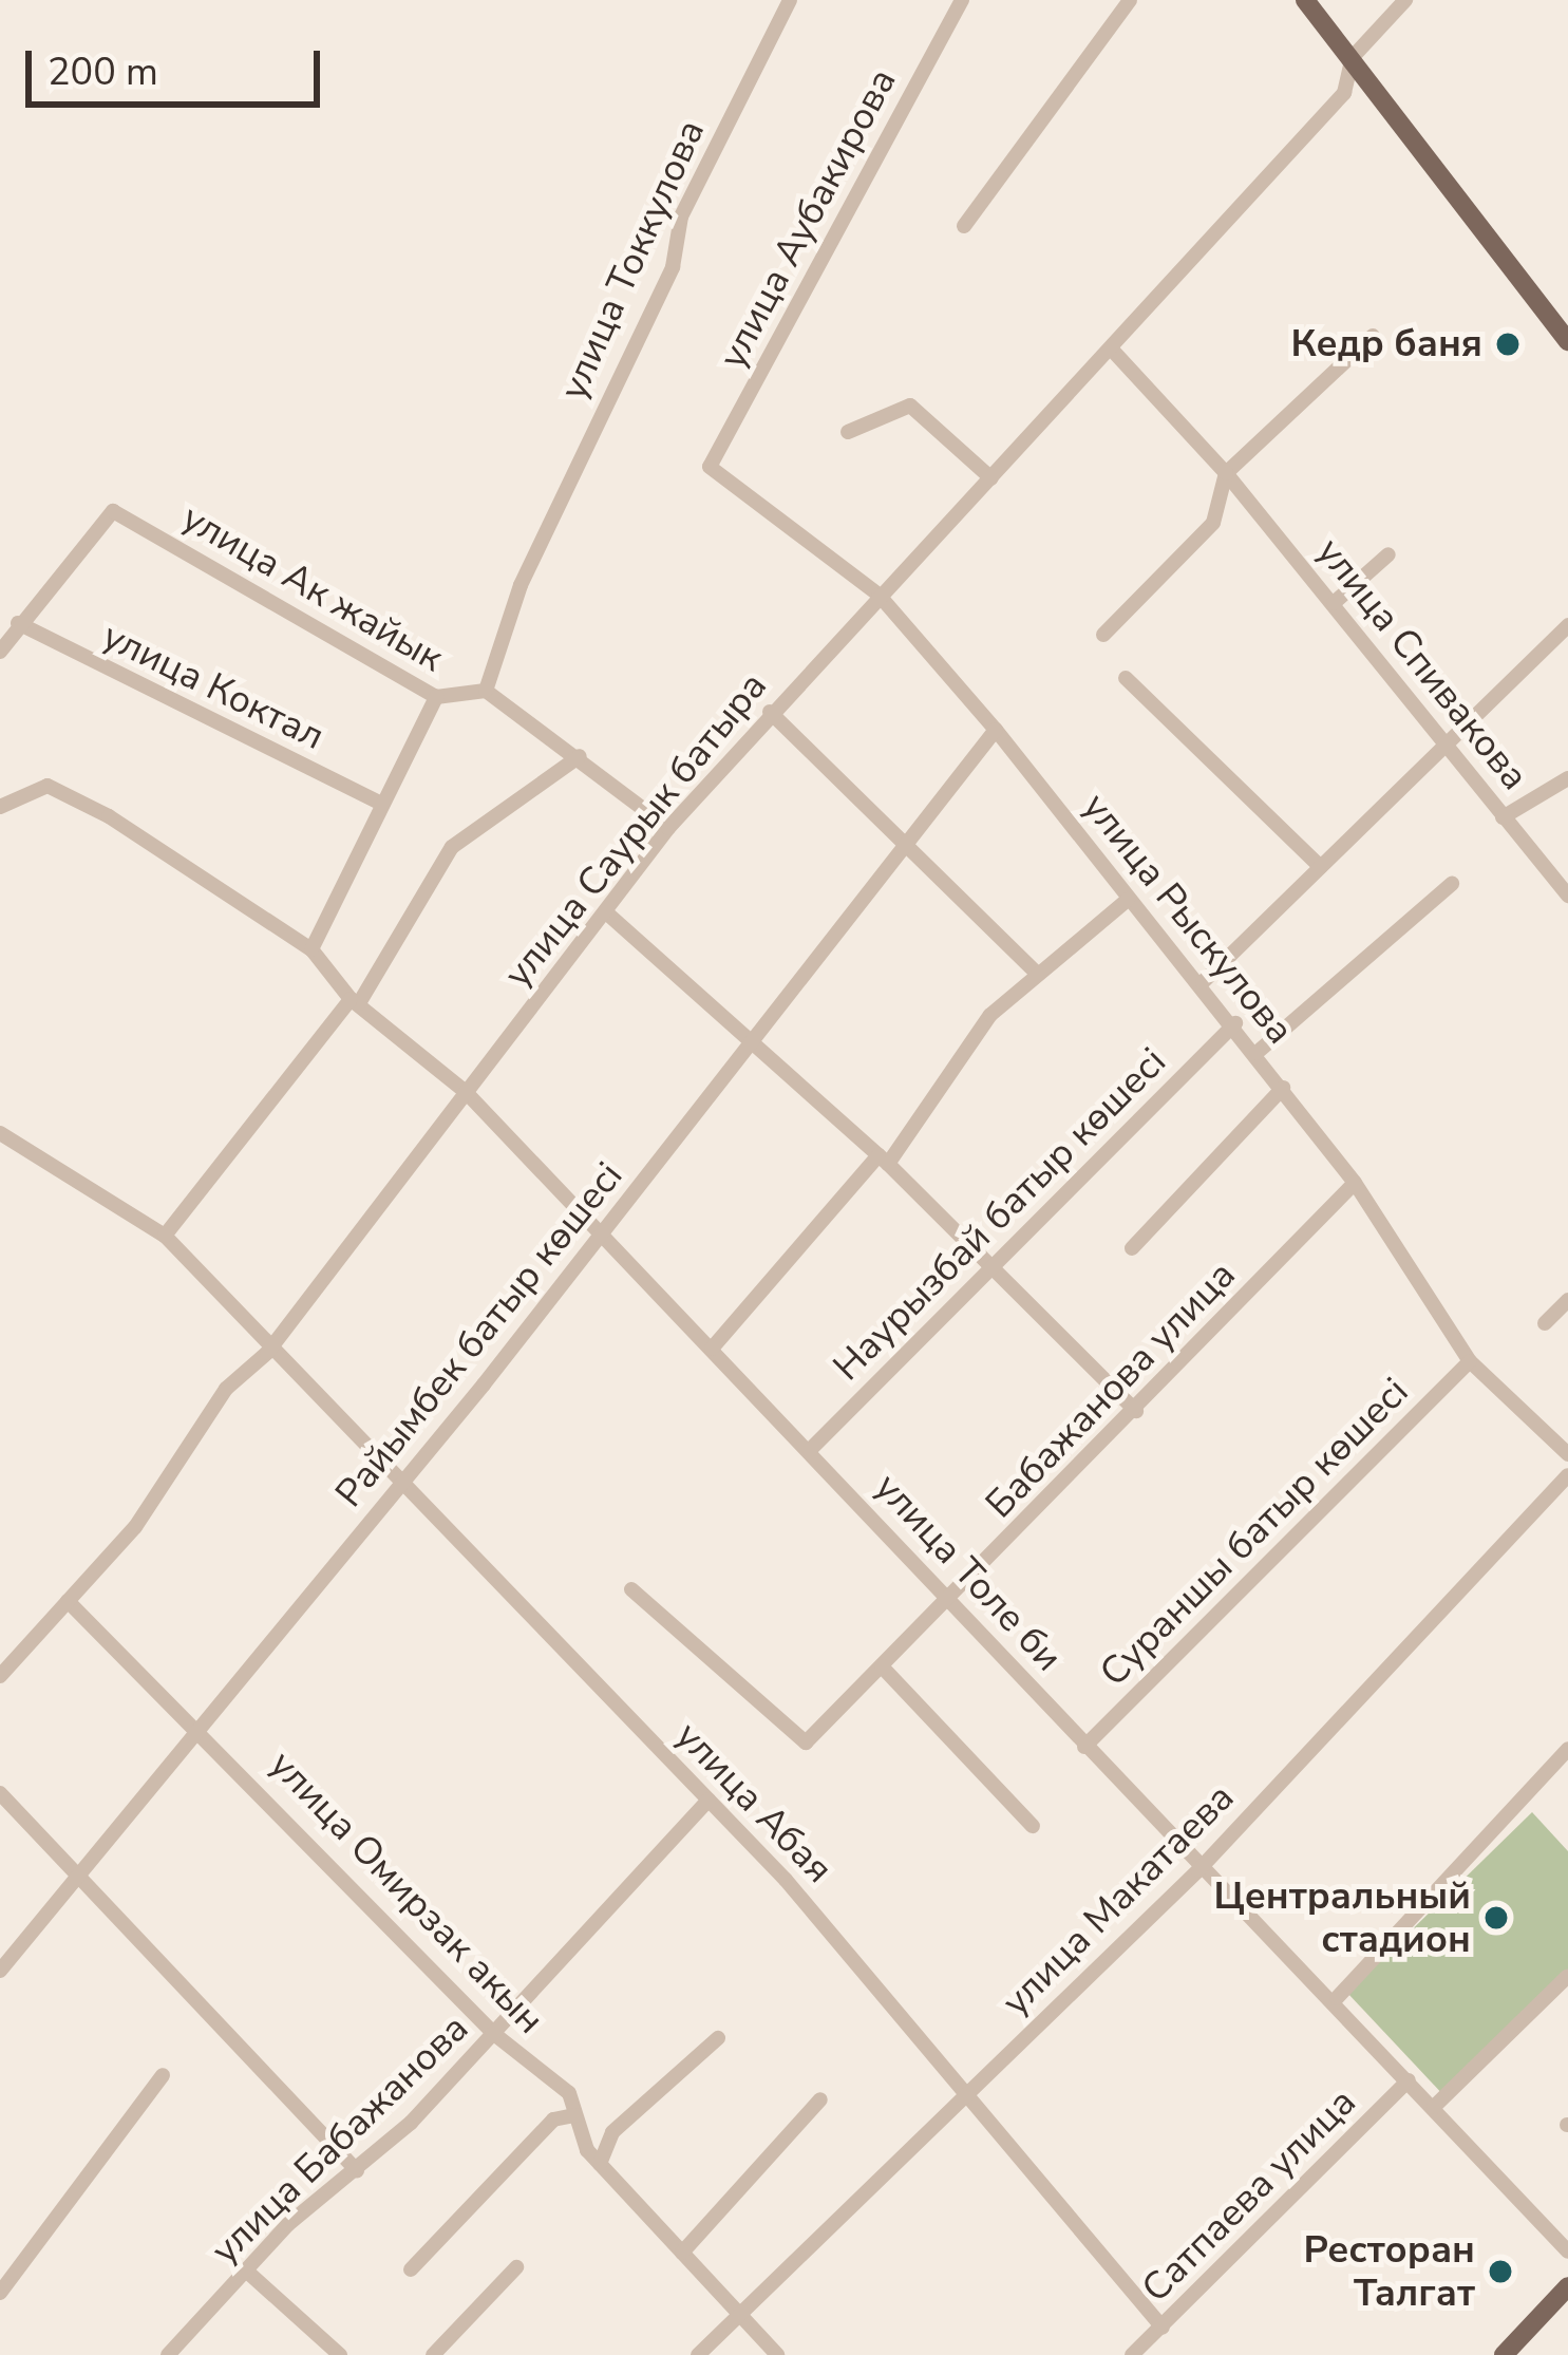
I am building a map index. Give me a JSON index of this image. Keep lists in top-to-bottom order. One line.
{"streets":{"street":["улица Аубакирова","улица Токкулова","улица Ак жайык","улица Спивакова","улица Коктал","улица Саурык батыра","улица Рыскулова","Наурызбай батыр көшесі","Райымбек батыр көшесі","Бабажанова улица","Сураншы батыр көшесі","улица Толе би","улица Абая","улица Омирзак акын","улица Макатаева","улица Бабажанова","Сатпаева улица"]},"crossings":[["улица Аубакирова","улица Рыскулова"],["улица Токкулова","улица Ак жайык"],["улица Ак жайык","улица Коктал"],["улица Ак жайык","улица Саурык батыра"],["улица Спивакова","улица Саурык батыра"],["улица Саурык батыра","улица Рыскулова"],["улица Саурык батыра","улица Толе би"],["улица Саурык батыра","улица Абая"],["улица Саурык батыра","улица Омирзак акын"],["улица Рыскулова","Наурызбай батыр көшесі"],["улица Рыскулова","Райымбек батыр көшесі"],["улица Рыскулова","Бабажанова улица"],["улица Рыскулова","Сураншы батыр көшесі"],["Наурызбай батыр көшесі","улица Толе би"],["Райымбек батыр көшесі","улица Толе би"],["Райымбек батыр көшесі","улица Абая"],["Райымбек батыр көшесі","улица Омирзак акын"],["Бабажанова улица","улица Толе би"],["Сураншы батыр көшесі","улица Толе би"],["улица Толе би","улица Макатаева"],["улица Толе би","Сатпаева улица"],["улица Абая","улица Макатаева"],["улица Абая","улица Бабажанова"],["улица Абая","Сатпаева улица"],["улица Омирзак акын","улица Макатаева"],["улица Омирзак акын","улица Бабажанова"]],"places":["Кедр баня","Центральный стадион","Ресторан Талгат"],"scale_bar":"200 m"}
